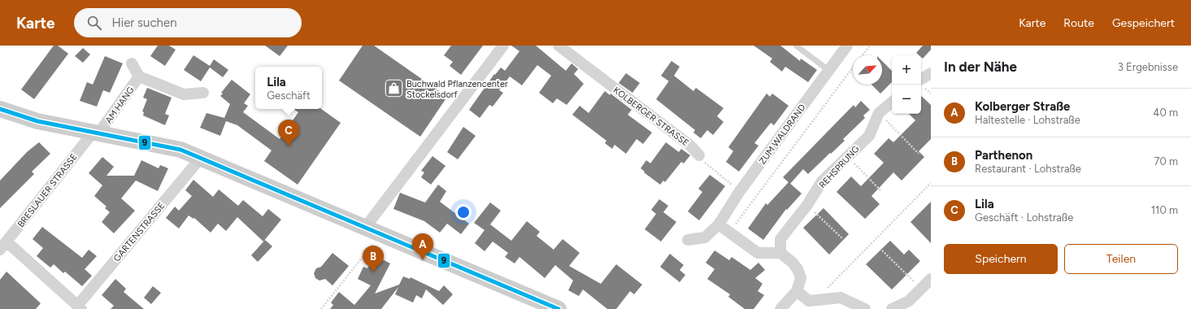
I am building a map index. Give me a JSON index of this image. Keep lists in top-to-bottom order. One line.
{"streets":{"street":["AM HANG","KOLBERGER STRASSE","ZUM WALDRAND","REHSPRUNG","BRESLAUER STRASSE","GARTENSTRASSE"]},"crossings":[["AM HANG","BRESLAUER STRASSE"],["BRESLAUER STRASSE","GARTENSTRASSE"]],"places":{"shop":["Buchwald Pflanzencenter Stockelsdorf"]},"lines":["transit line 9"],"north":"top right","page":{"header":"Karte","search":"Hier suchen","nav":["Karte","Route","Gespeichert"],"heading":["In der Nähe","3 Ergebnisse"],"map_buttons":["+","−"],"popup":["Lila","Geschäft"],"list":[{"mark":"A","name":"Kolberger Straße","note":"Haltestelle · Lohstraße","value":"40 m"},{"mark":"B","name":"Parthenon","note":"Restaurant · Lohstraße","value":"70 m"},{"mark":"C","name":"Lila","note":"Geschäft · Lohstraße","value":"110 m"}],"pins":["C","A","B"],"buttons":["Speichern","Teilen"]}}
